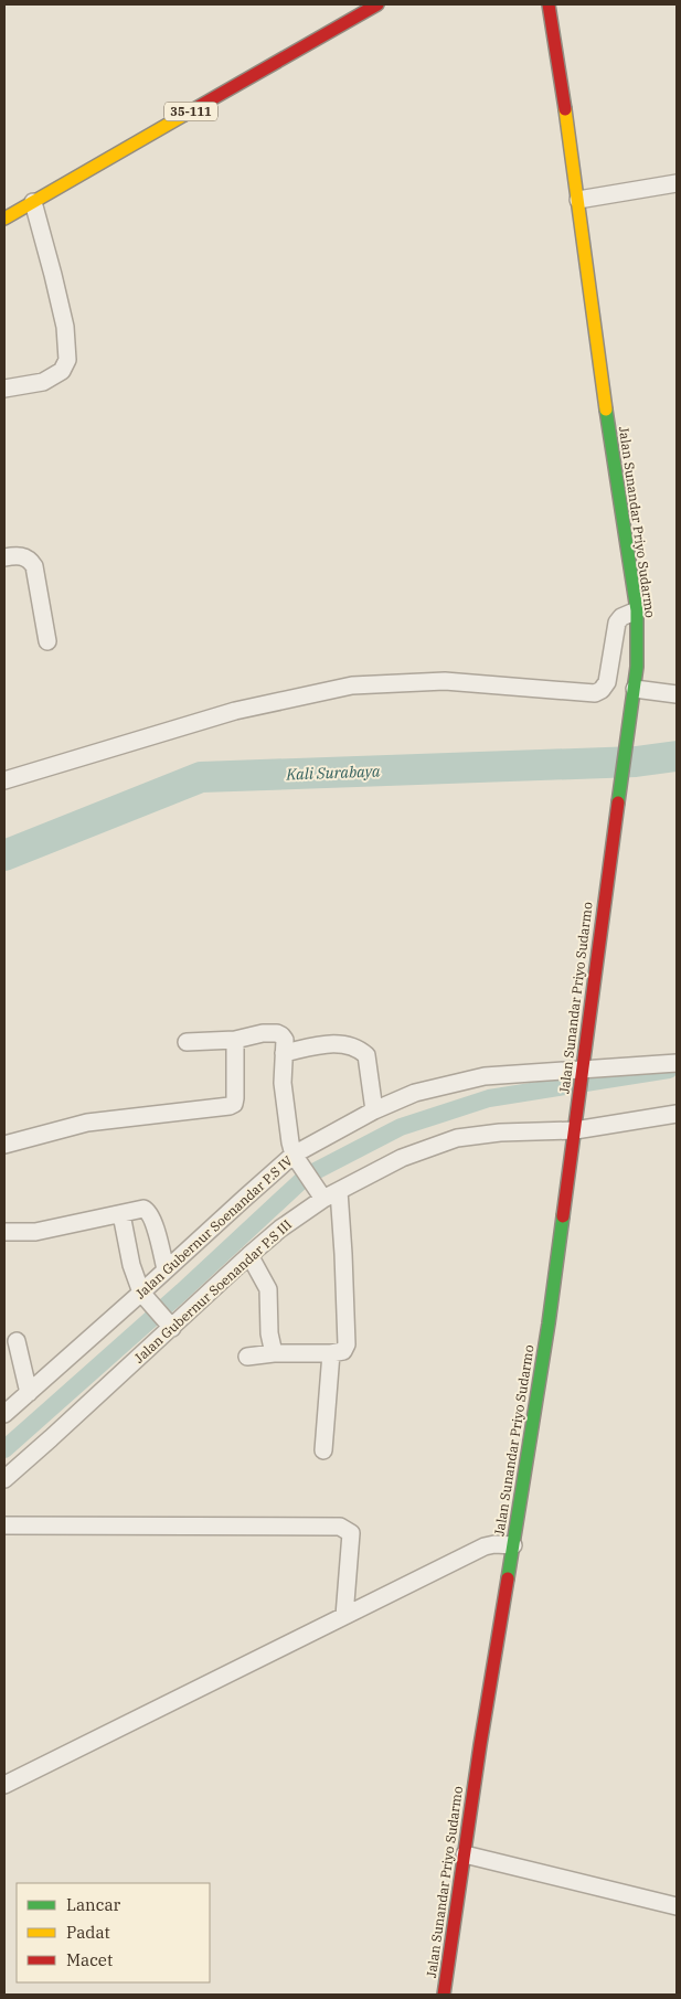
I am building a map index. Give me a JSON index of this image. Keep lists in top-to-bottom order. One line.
{"streets":{"main road":["35-111","Jalan Sunandar Priyo Sudarmo"],"street":["Jalan Gubernur Soenandar P.S IV","Jalan Gubernur Soenandar P.S III"]},"crossings":[["Jalan Sunandar Priyo Sudarmo","Jalan Gubernur Soenandar P.S IV"],["Jalan Sunandar Priyo Sudarmo","Jalan Gubernur Soenandar P.S III"]],"water":["Kali Surabaya"],"legend":["Lancar","Padat","Macet"]}
